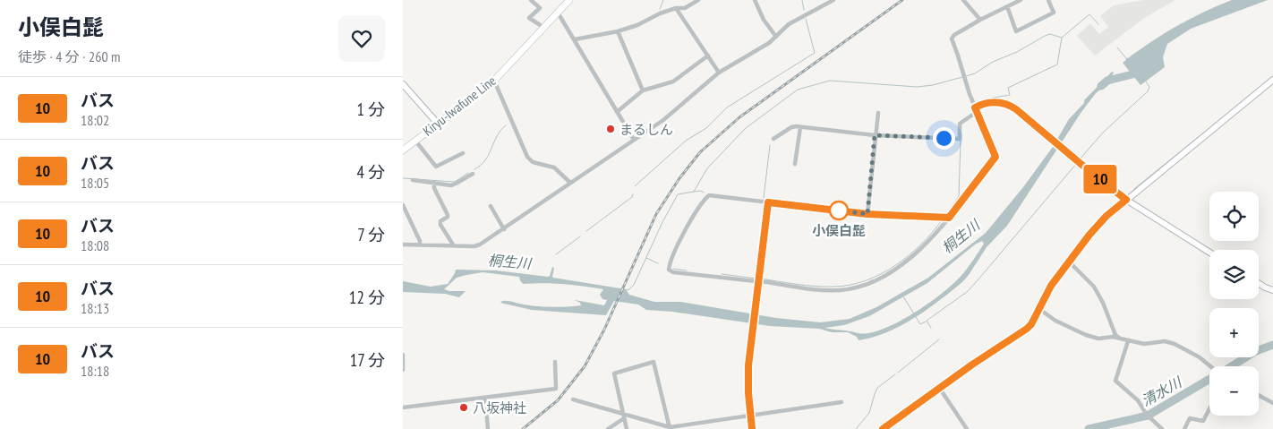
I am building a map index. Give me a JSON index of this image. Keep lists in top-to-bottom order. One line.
{"streets":{"main road":["Kiryu-Iwafune Line"]},"water":["桐生川","清水川"],"places":["まるしん","小俣白髭","八坂神社"],"lines":["bus line 10"],"page":{"heading":["小俣白髭","徒歩 · 4 分 · 260 m"],"on_map":"10","list":[{"mark":"10","name":"バス","note":"18:02","value":"1 分"},{"mark":"10","name":"バス","note":"18:05","value":"4 分"},{"mark":"10","name":"バス","note":"18:08","value":"7 分"},{"mark":"10","name":"バス","note":"18:13","value":"12 分"},{"mark":"10","name":"バス","note":"18:18","value":"17 分"}],"map_buttons":["+","−"]}}
